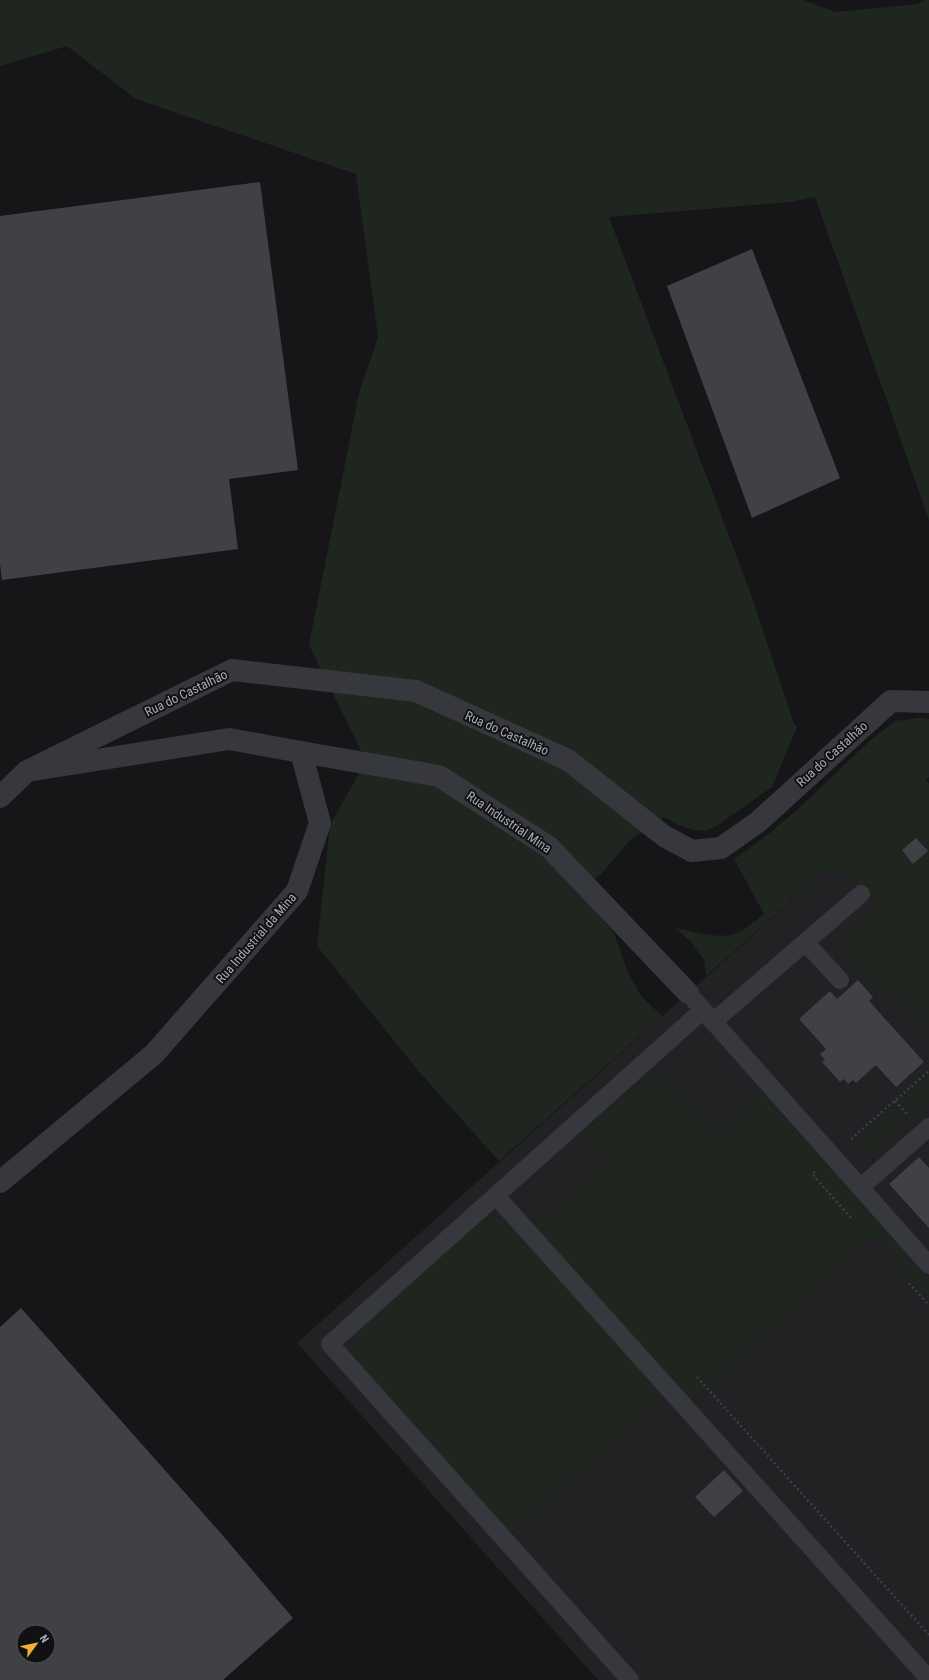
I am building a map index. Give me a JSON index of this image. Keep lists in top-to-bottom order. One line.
{"streets":{"street":["Rua do Castalhão","Rua Industrial Mina","Rua Industrial da Mina"]},"crossings":[["Rua Industrial Mina","Rua Industrial da Mina"]],"north":"top right"}
